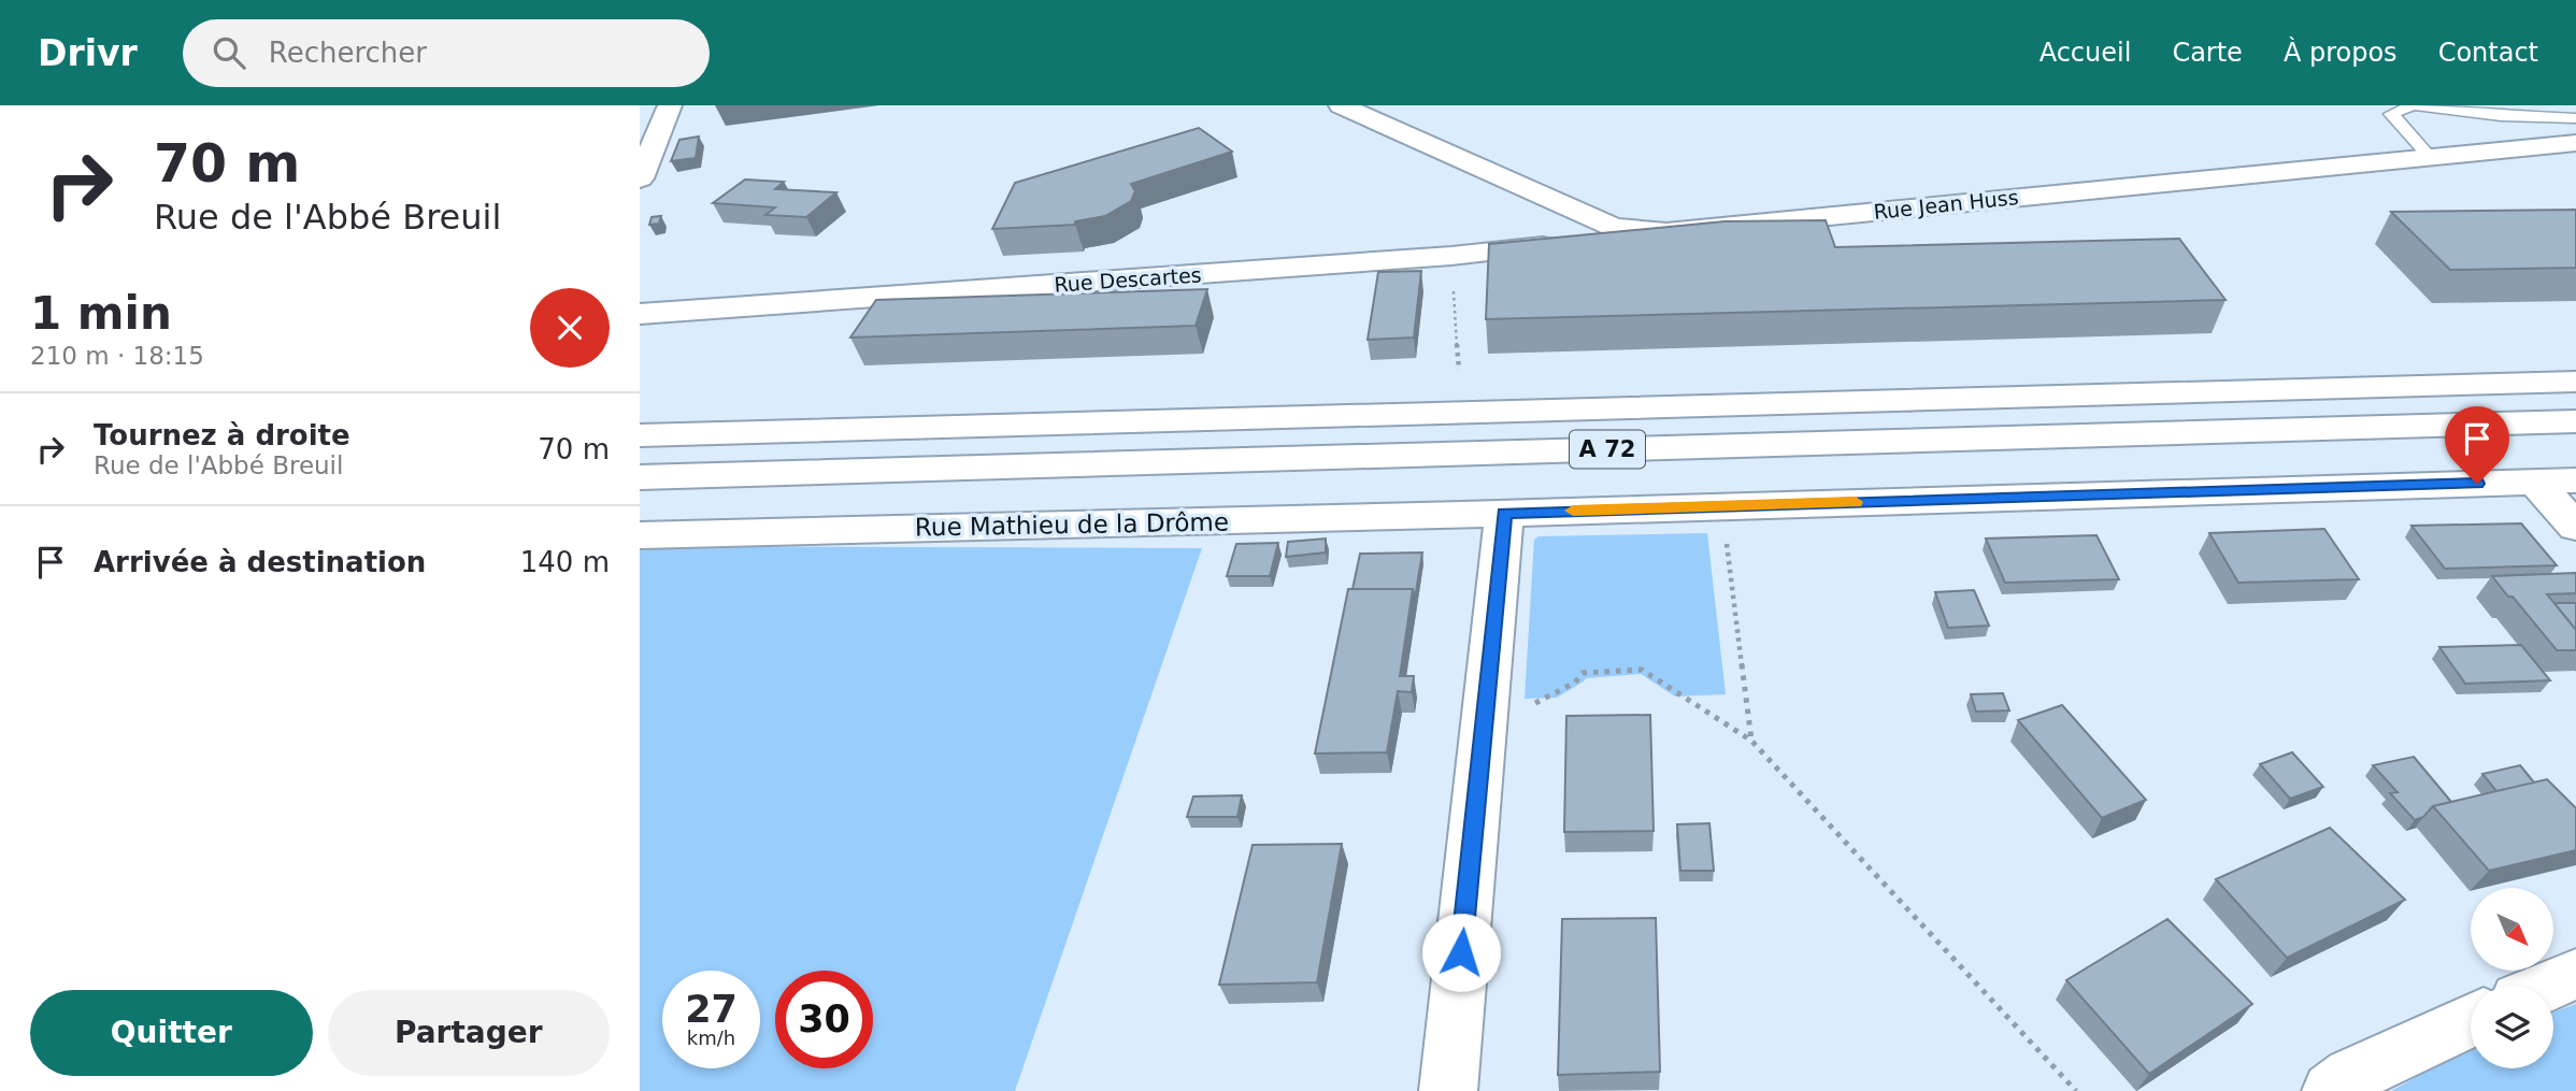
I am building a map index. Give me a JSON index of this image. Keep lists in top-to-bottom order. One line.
{"streets":{"main road":["Rue Jean Huss","Rue Descartes","A 72","Rue Mathieu de la Drôme"]},"crossings":[["Rue Jean Huss","Rue Descartes"]],"north":"bottom right","page":{"header":"Drivr","search":"Rechercher","nav":["Accueil","Carte","À propos","Contact"],"turn":["70 m","Rue de l'Abbé Breuil"],"heading":["1 min","210 m · 18:15"],"list":[{"name":"Tournez à droite","note":"Rue de l'Abbé Breuil","value":"70 m"},{"name":"Arrivée à destination","value":"140 m"}],"speed":"27 km/h","limit":"30","buttons":["Quitter","Partager"]}}
